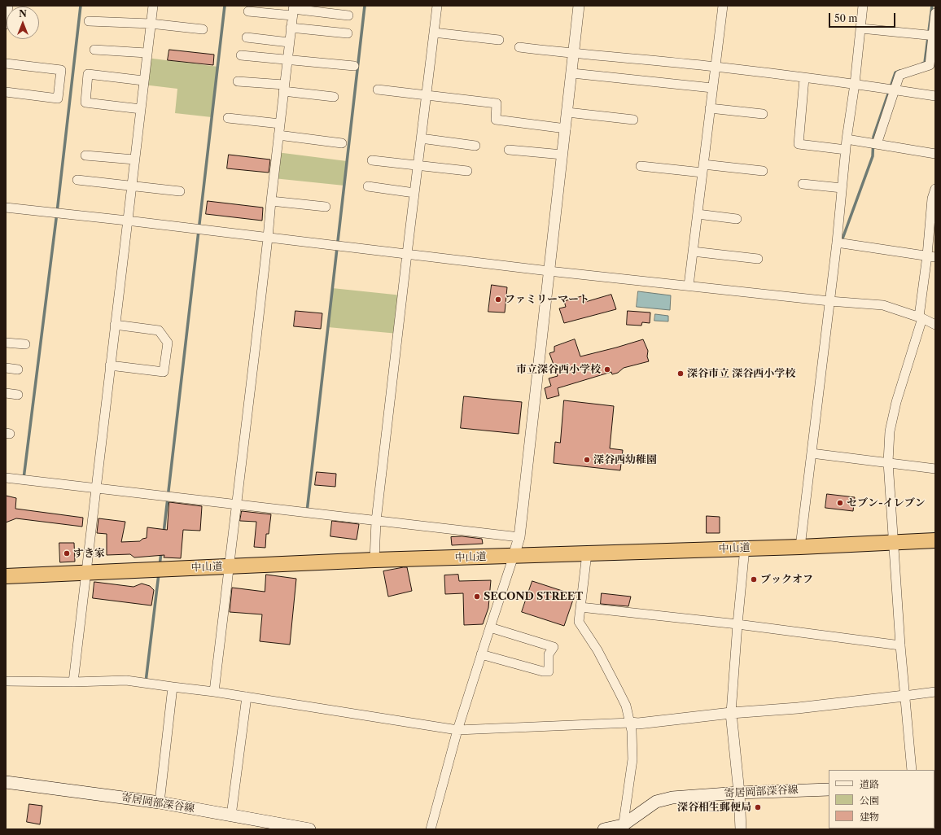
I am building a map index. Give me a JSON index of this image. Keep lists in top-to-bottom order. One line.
{"streets":{"highway":["中山道"],"main road":["寄居岡部深谷線"]},"places":["ファミリーマート","市立深谷西小学校","深谷市立 深谷西小学校","深谷西幼稚園","セブン-イレブン","すき家","ブックオフ","SECOND STREET","深谷相生郵便局"],"legend":["道路","公園","建物"],"scale_bar":"50 m","north":"top"}
